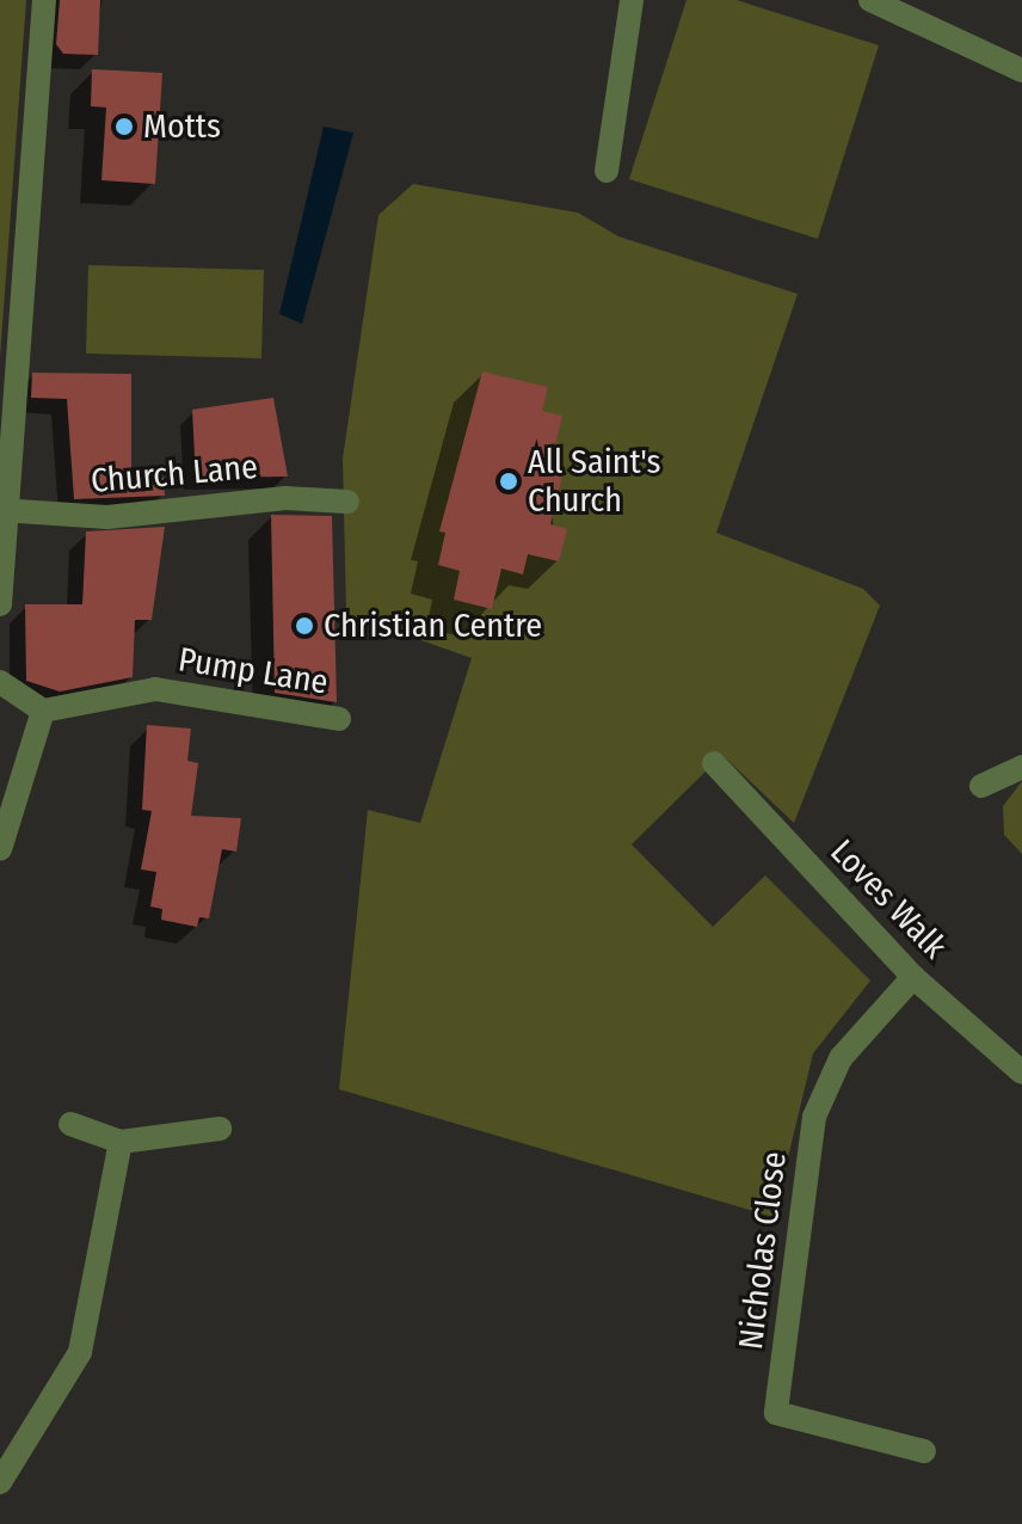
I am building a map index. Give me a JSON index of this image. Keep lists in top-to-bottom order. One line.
{"streets":{"street":["Church Lane","Pump Lane","Loves Walk","Nicholas Close"]},"crossings":[["Loves Walk","Nicholas Close"]],"places":["Motts","All Saint's Church","Christian Centre"]}
